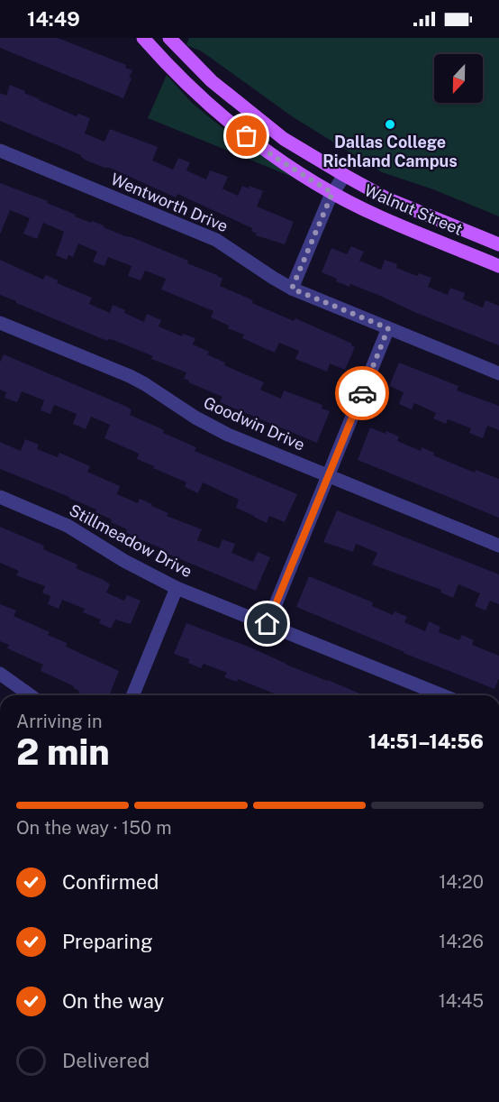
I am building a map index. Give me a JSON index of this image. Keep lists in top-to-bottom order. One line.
{"streets":{"main road":["Walnut Street"],"street":["Wentworth Drive","Goodwin Drive","Stillmeadow Drive"]},"places":["Dallas College Richland Campus"],"north":"bottom","page":{"status":"14:49","heading":["2 min","Arriving in","14:51–14:56"],"bar":"On the way · 150 m","list":[["Confirmed","14:20"],["Preparing","14:26"],["On the way","14:45"],"Delivered"]}}
